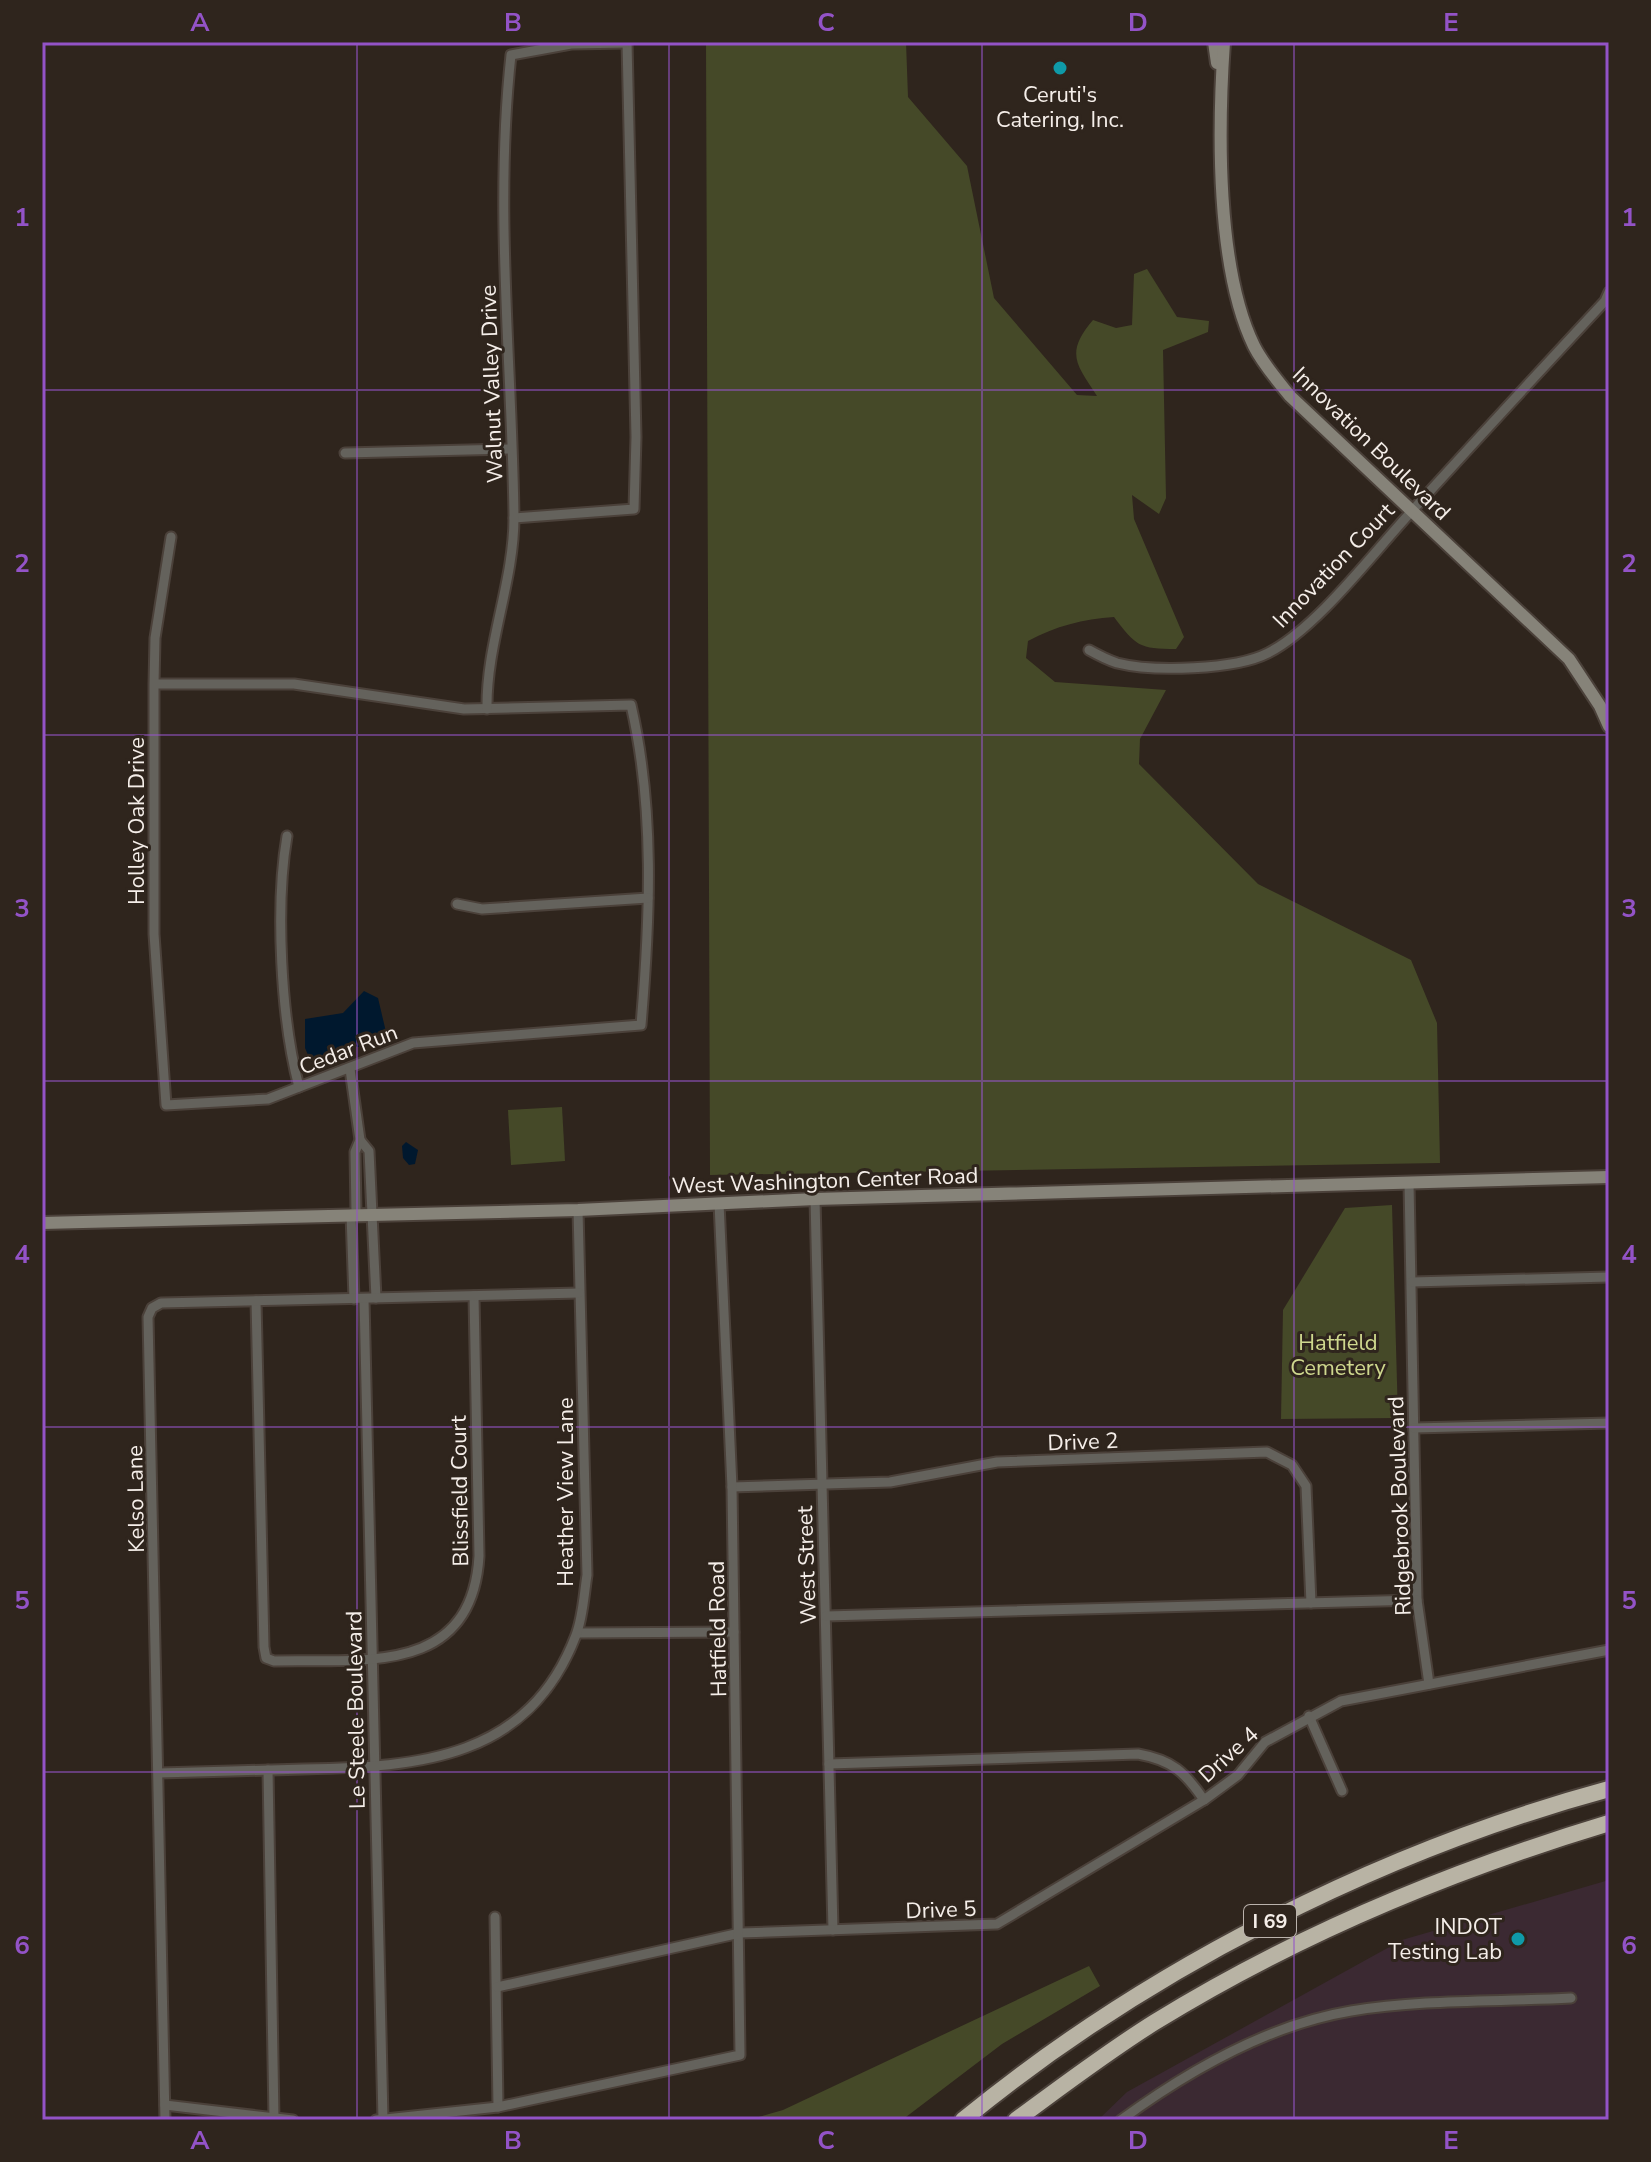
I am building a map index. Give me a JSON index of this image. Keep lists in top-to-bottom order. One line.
{"streets":{"highway":["I 69"],"main road":["Innovation Boulevard","West Washington Center Road"],"street":["Walnut Valley Drive","Innovation Court","Holley Oak Drive","Cedar Run","Drive 2","Blissfield Court","Heather View Lane","Kelso Lane","Ridgebrook Boulevard","West Street","Hatfield Road","Le Steele Boulevard","Drive 4","Drive 5"]},"crossings":[["Innovation Boulevard","Innovation Court"],["Holley Oak Drive","Cedar Run"],["West Washington Center Road","Heather View Lane"],["West Washington Center Road","Ridgebrook Boulevard"],["West Washington Center Road","West Street"],["West Washington Center Road","Hatfield Road"],["West Washington Center Road","Le Steele Boulevard"],["Drive 2","West Street"],["Drive 2","Hatfield Road"],["Blissfield Court","Kelso Lane"],["Blissfield Court","Le Steele Boulevard"],["Heather View Lane","Kelso Lane"],["Heather View Lane","Le Steele Boulevard"],["Kelso Lane","Le Steele Boulevard"],["Ridgebrook Boulevard","Drive 4"],["West Street","Drive 4"],["West Street","Drive 5"],["Hatfield Road","Drive 5"],["Drive 4","Drive 5"]],"parks":["Hatfield Cemetery"],"places":["Ceruti's Catering, Inc.","INDOT Testing Lab"],"grid":{"columns":["A","B","C","D","E"],"rows":["1","2","3","4","5","6"]}}
